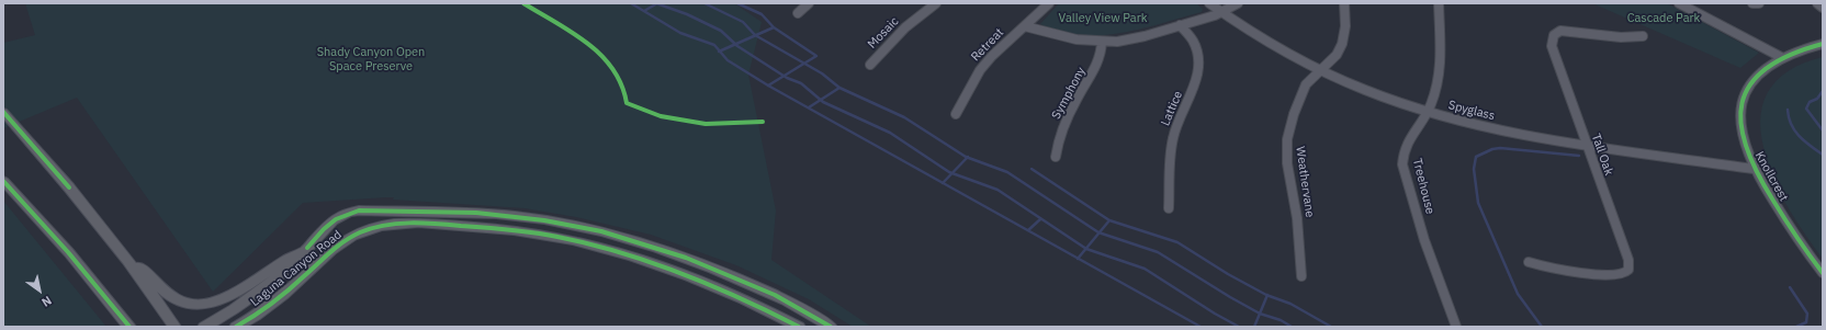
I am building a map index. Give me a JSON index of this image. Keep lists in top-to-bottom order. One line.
{"streets":{"main road":["Laguna Canyon Road"],"street":["Mosaic","Retreat","Symphony","Lattice","Spyglass","Tall Oak","Knollcrest","Weathervane","Treehouse"]},"crossings":[["Spyglass","Tall Oak"],["Spyglass","Knollcrest"],["Spyglass","Weathervane"],["Spyglass","Treehouse"]],"parks":["Valley View Park","Cascade Park","Shady Canyon Open Space Preserve"],"north":"bottom right"}
